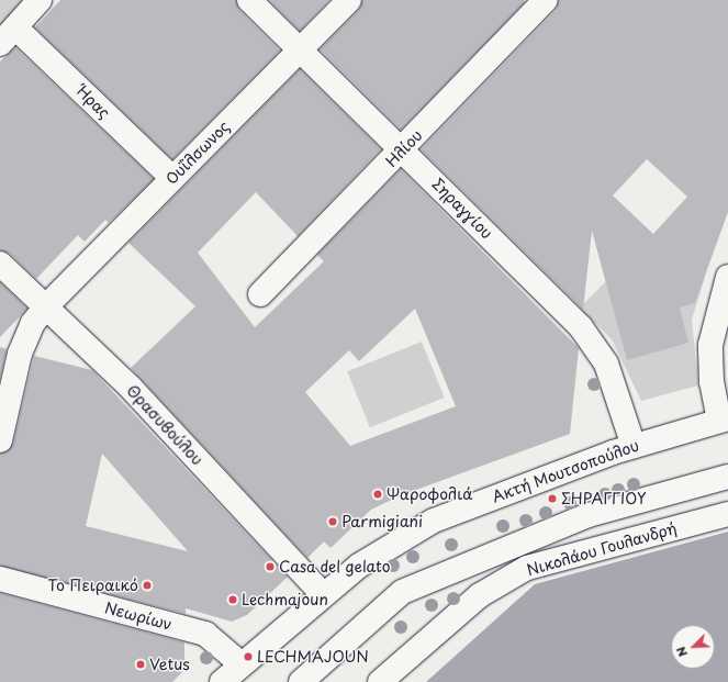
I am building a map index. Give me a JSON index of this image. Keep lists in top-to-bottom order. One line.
{"streets":{"street":["Ήρας","Ηλίου","Ουΐλσωνος","Σηραγγίου","Θρασυβούλου","Ακτή Μουτσοπούλου","Νικολάου Γουλανδρή","Νεωρίων"]},"crossings":[["Ήρας","Ουΐλσωνος"],["Ηλίου","Σηραγγίου"],["Ουΐλσωνος","Σηραγγίου"],["Ουΐλσωνος","Θρασυβούλου"],["Σηραγγίου","Ακτή Μουτσοπούλου"],["Θρασυβούλου","Ακτή Μουτσοπούλου"],["Ακτή Μουτσοπούλου","Νεωρίων"]],"places":["Ψαροφολιά","ΣΗΡΑΓΓΙΟΥ","Parmigiani","Casa del gelato","Το Πειραικό","Lechmajoun","LECHMAJOUN","Vetus"],"north":"bottom left"}
